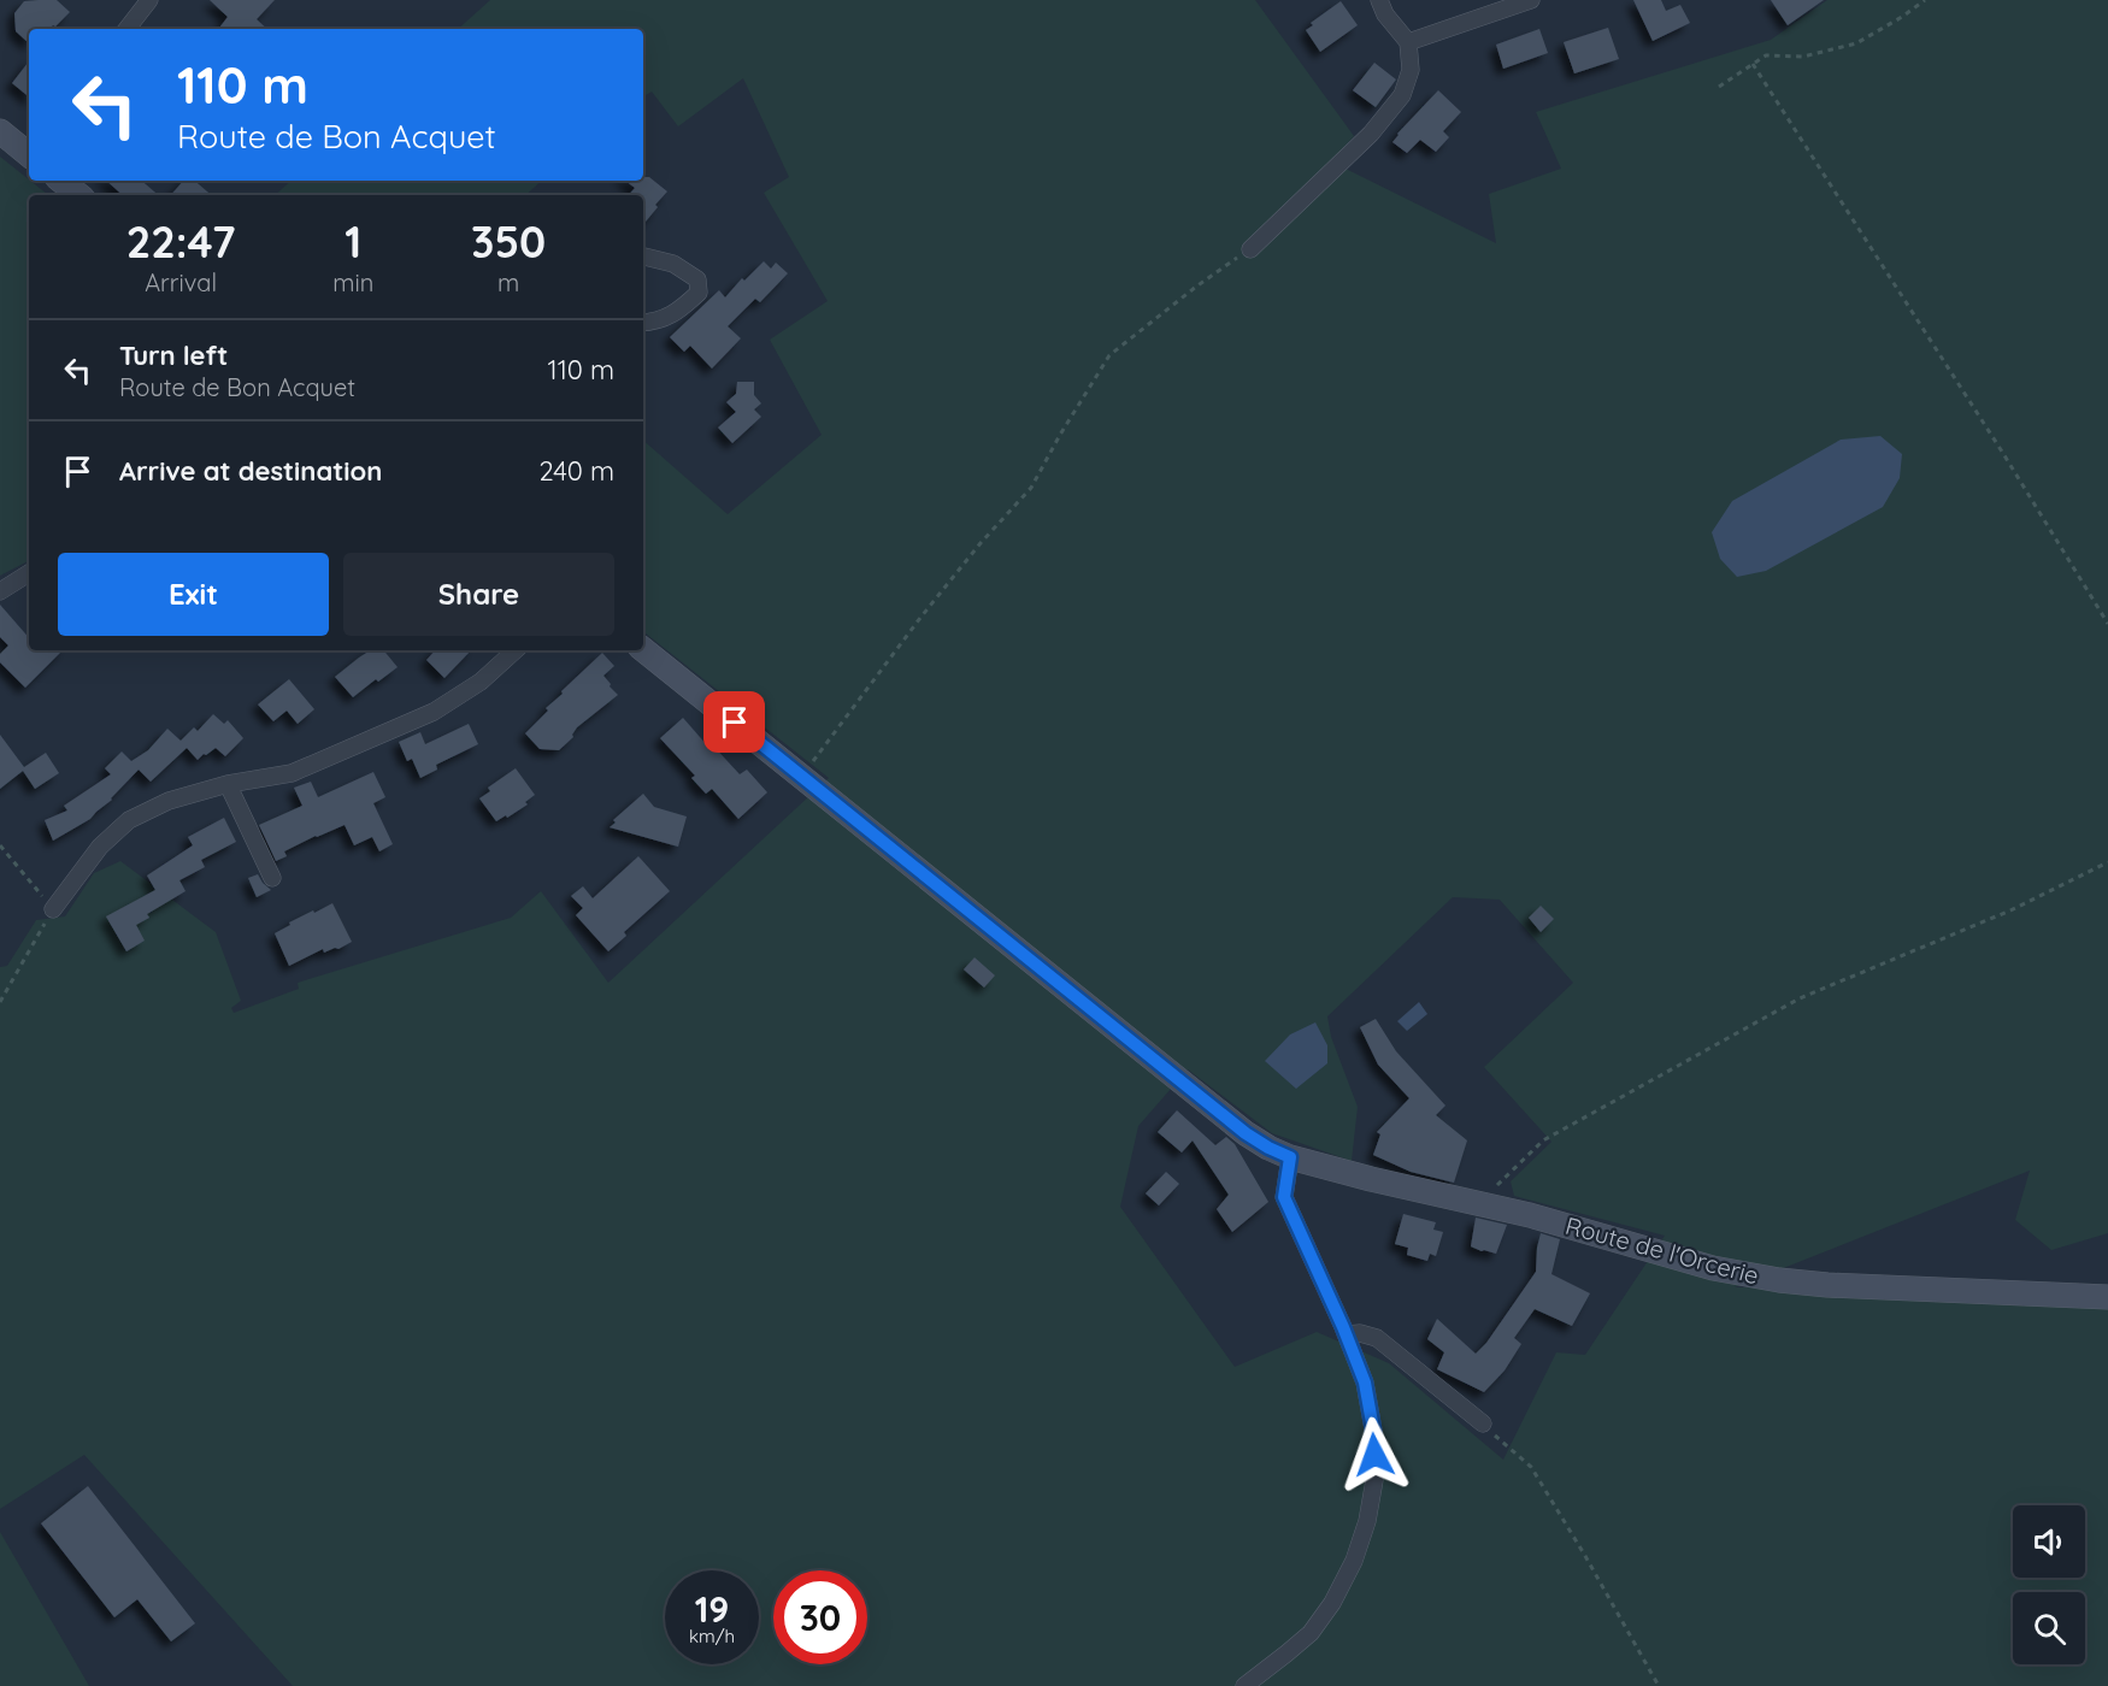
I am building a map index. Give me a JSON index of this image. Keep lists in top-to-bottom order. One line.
{"streets":{"street":["Route de l'Orcerie"]},"page":{"turn":["110 m","Route de Bon Acquet"],"eta":["22:47","Arrival","1","min","350","m"],"list":[{"name":"Turn left","note":"Route de Bon Acquet","value":"110 m"},{"name":"Arrive at destination","value":"240 m"}],"buttons":["Exit","Share"],"speed":"19 km/h","limit":"30"}}
